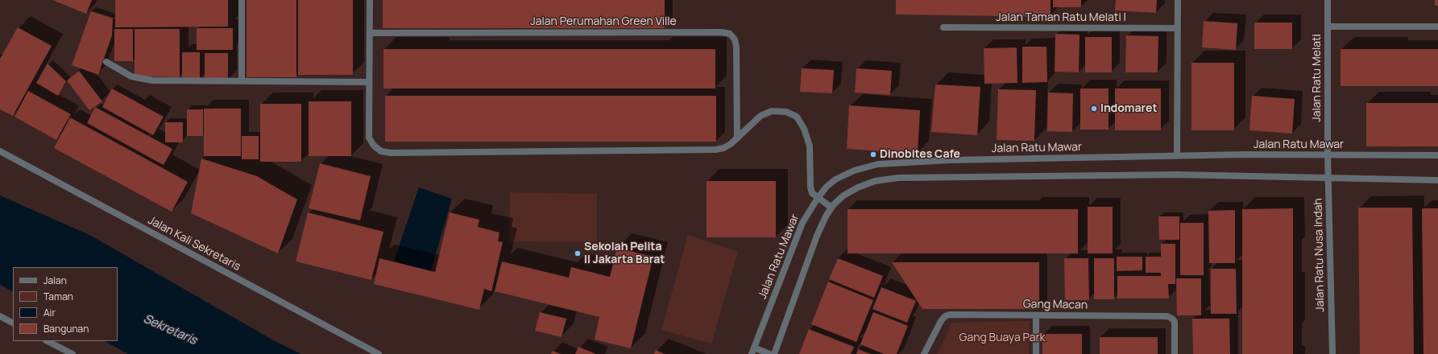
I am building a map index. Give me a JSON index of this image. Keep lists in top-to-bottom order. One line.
{"streets":{"street":["Jalan Taman Ratu Melati I","Jalan Perumahan Green Ville","Jalan Ratu Melati","Jalan Ratu Mawar","Jalan Kali Sekretaris","Jalan Ratu Nusa Indah","Gang Macan"]},"crossings":[["Jalan Ratu Melati","Jalan Ratu Mawar"],["Jalan Ratu Melati","Jalan Ratu Nusa Indah"],["Jalan Ratu Mawar","Jalan Ratu Nusa Indah"]],"water":["Sekretaris"],"parks":["Gang Buaya Park"],"places":["Indomaret","Dinobites Cafe","Sekolah Pelita II Jakarta Barat"],"legend":["Jalan","Taman","Air","Bangunan"]}
